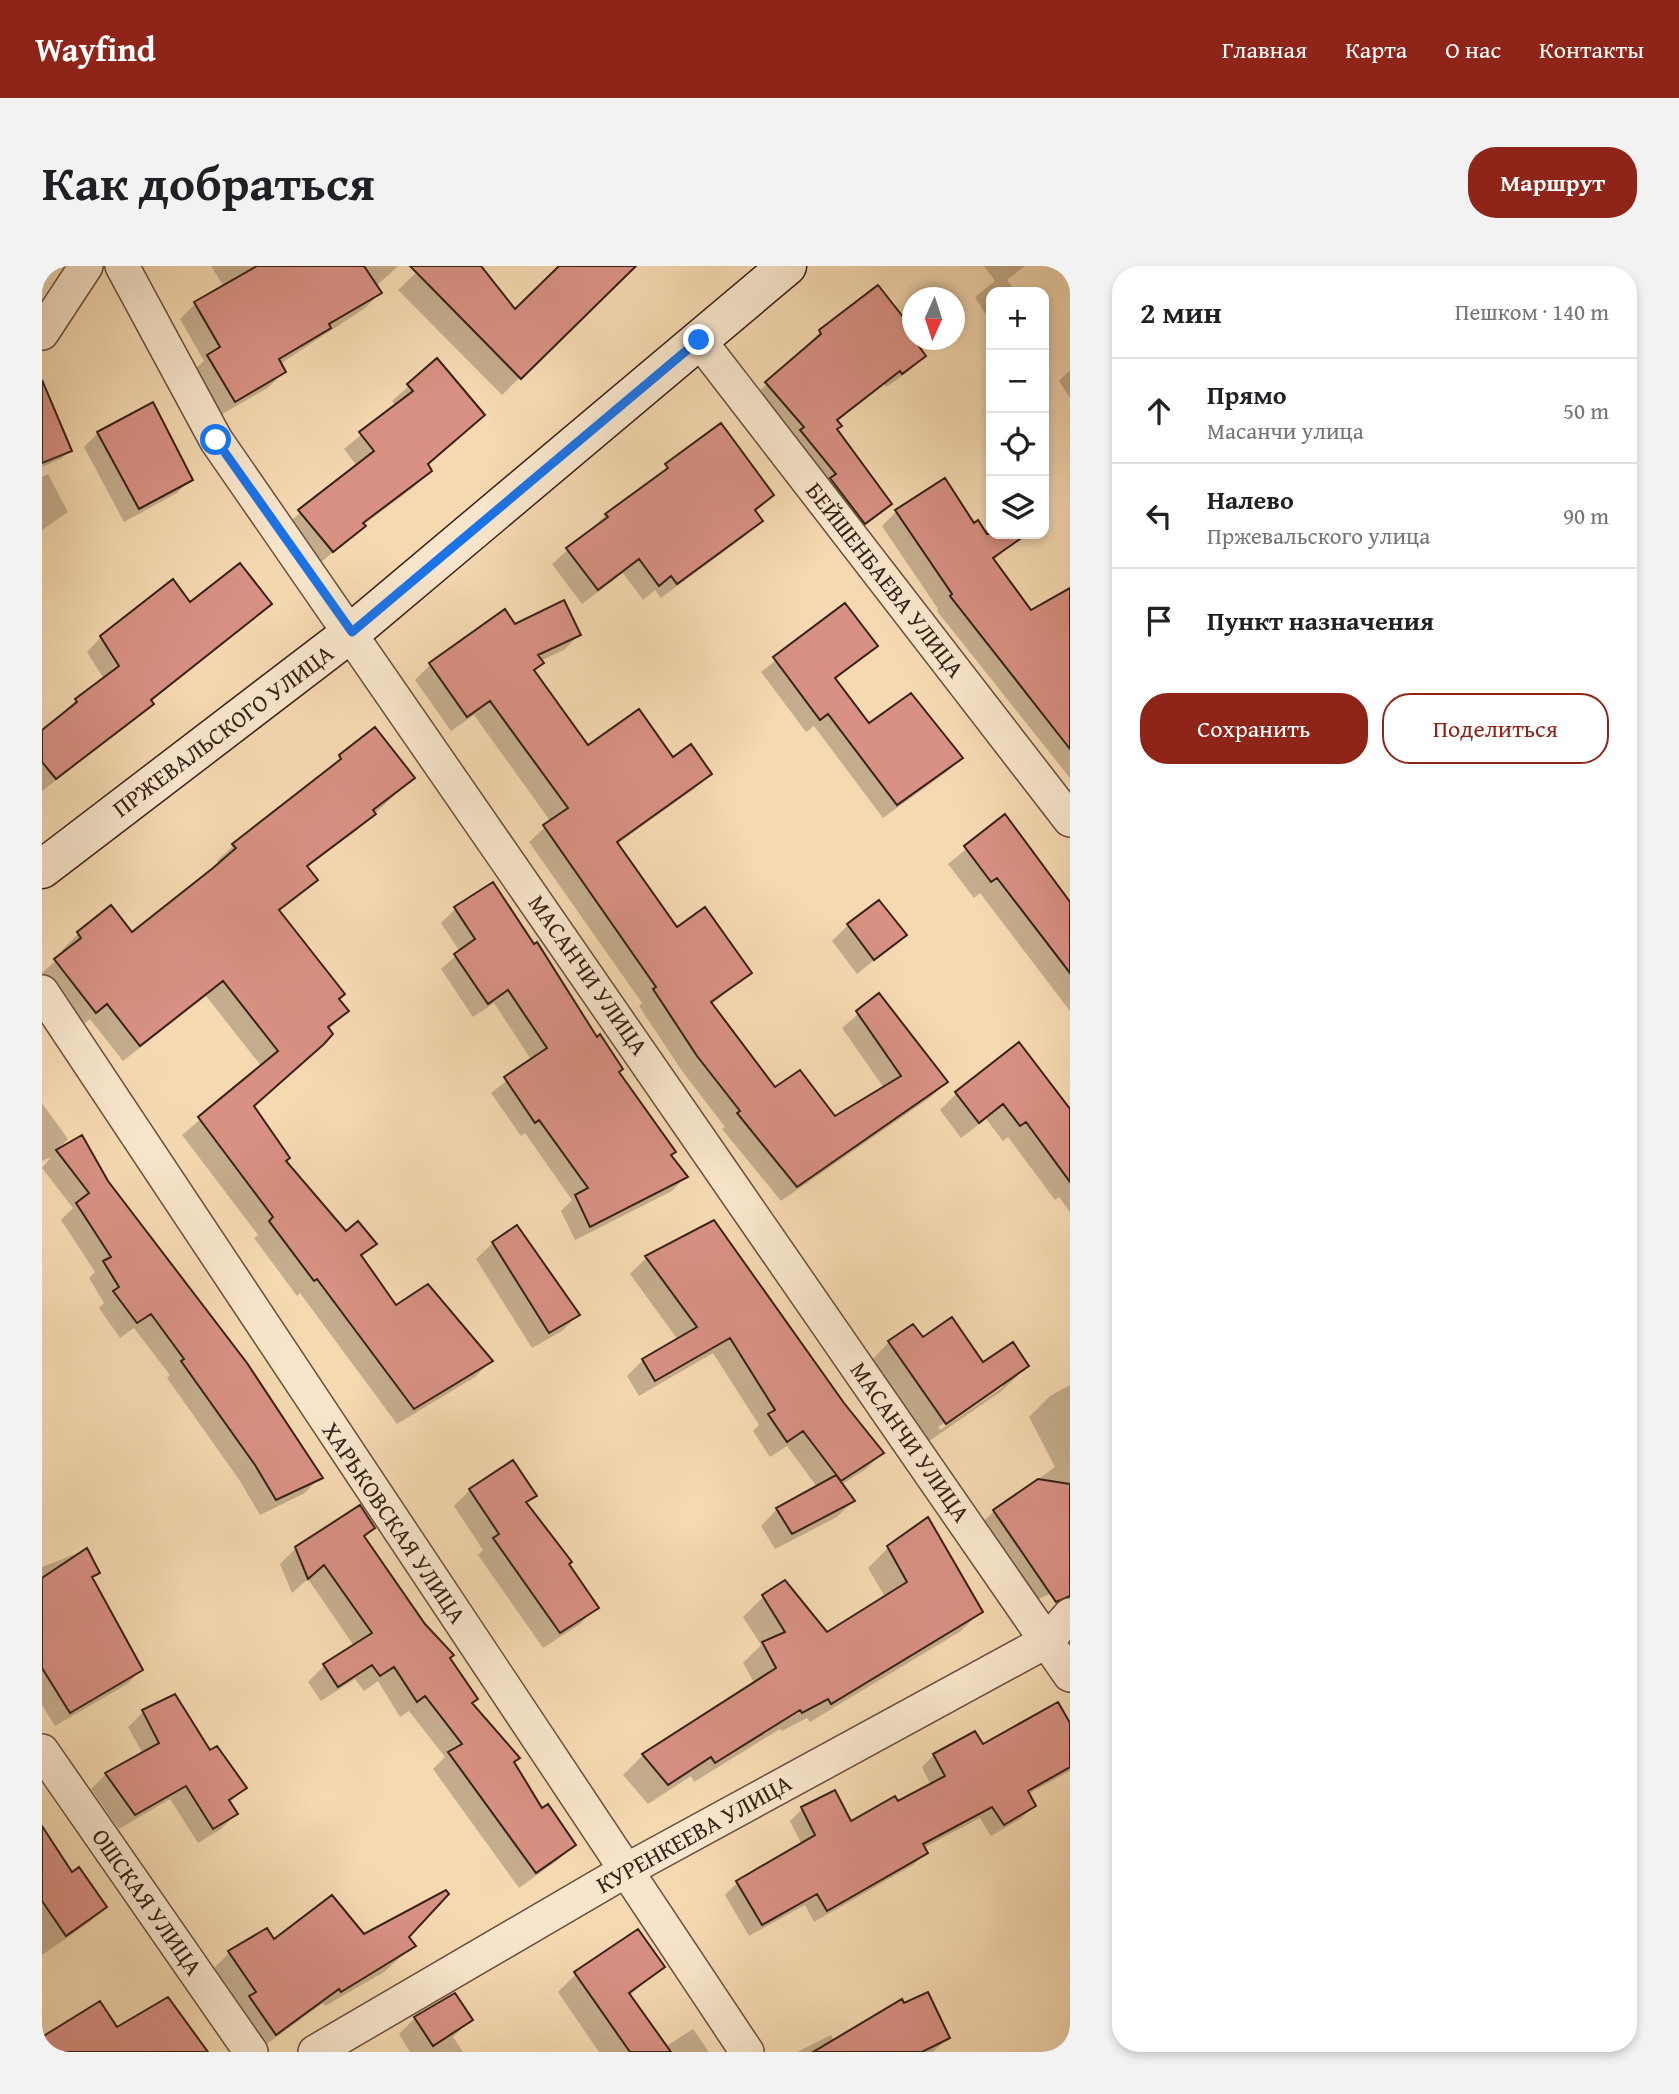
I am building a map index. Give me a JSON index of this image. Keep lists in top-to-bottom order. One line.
{"streets":{"main road":["ПРЖЕВАЛЬСКОГО УЛИЦА"],"street":["БЕЙШЕНБАЕВА УЛИЦА","МАСАНЧИ УЛИЦА","ХАРЬКОВСКАЯ УЛИЦА","КУРЕНКЕЕВА УЛИЦА","ОШСКАЯ УЛИЦА"]},"crossings":[["БЕЙШЕНБАЕВА УЛИЦА","ПРЖЕВАЛЬСКОГО УЛИЦА"],["ПРЖЕВАЛЬСКОГО УЛИЦА","МАСАНЧИ УЛИЦА"],["МАСАНЧИ УЛИЦА","КУРЕНКЕЕВА УЛИЦА"],["ХАРЬКОВСКАЯ УЛИЦА","КУРЕНКЕЕВА УЛИЦА"]],"north":"bottom","page":{"header":"Wayfind","nav":["Главная","Карта","О нас","Контакты"],"title":"Как добраться","buttons":["Маршрут",["Сохранить","Поделиться"]],"heading":["2 мин","Пешком · 140 m"],"map_buttons":["+","−"],"list":[["Прямо","Масанчи улица","50 m"],["Налево","Пржевальского улица","90 m"],"Пункт назначения"]}}
